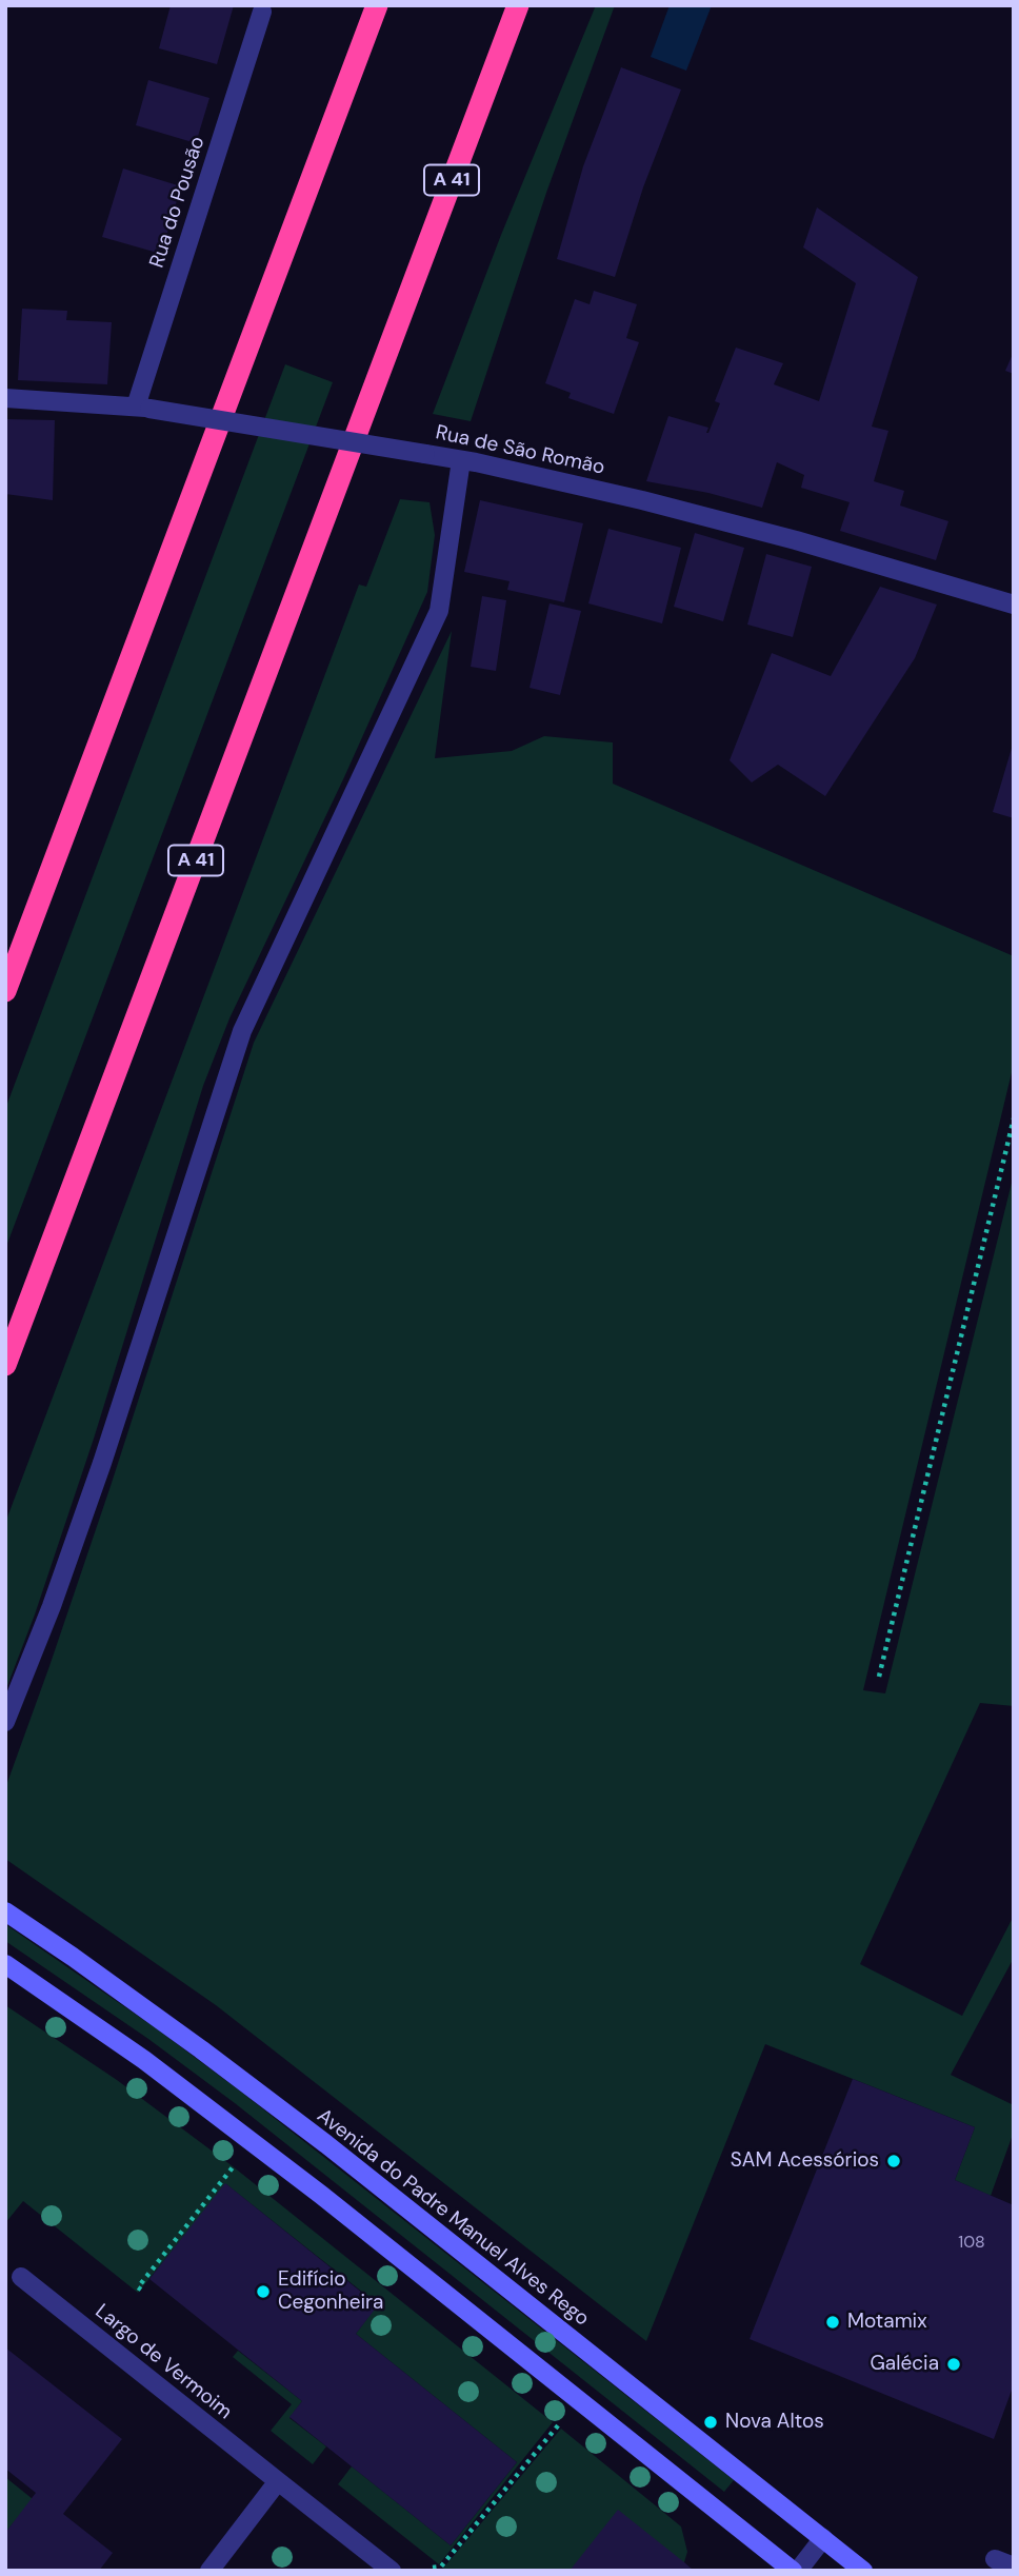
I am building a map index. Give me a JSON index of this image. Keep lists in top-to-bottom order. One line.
{"streets":{"highway":["A 41"],"main road":["Avenida do Padre Manuel Alves Rego"],"street":["Rua do Pousão","Rua de São Romão","Largo de Vermoim"]},"crossings":[["Rua do Pousão","Rua de São Romão"]],"places":["SAM Acessórios","Edifício Cegonheira","Motamix","Galécia","Nova Altos"],"house_numbers":["108"]}
